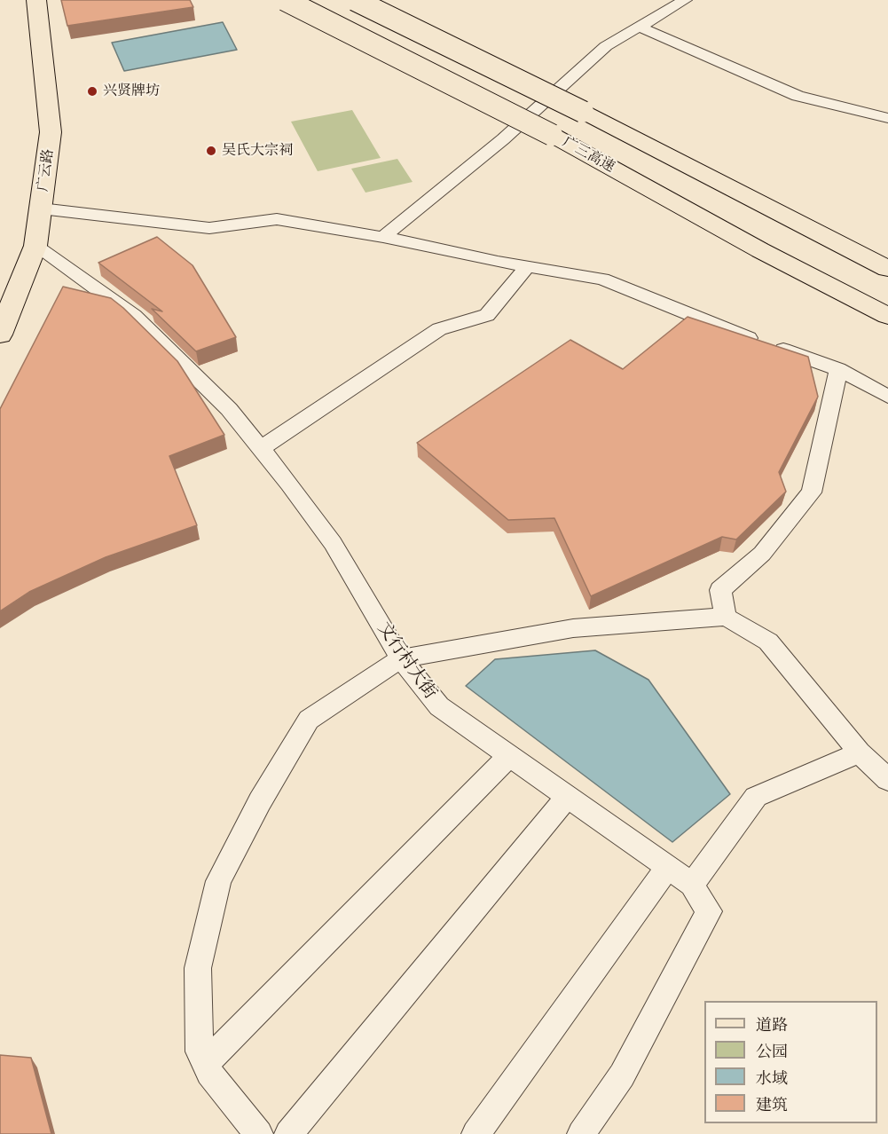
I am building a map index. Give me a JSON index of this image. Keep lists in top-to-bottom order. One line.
{"streets":{"main road":["广三高速","广云路"],"street":["文行村大街"]},"crossings":[["广云路","文行村大街"]],"places":["兴贤牌坊","吴氏大宗祠"],"legend":["道路","公园","水域","建筑"]}
